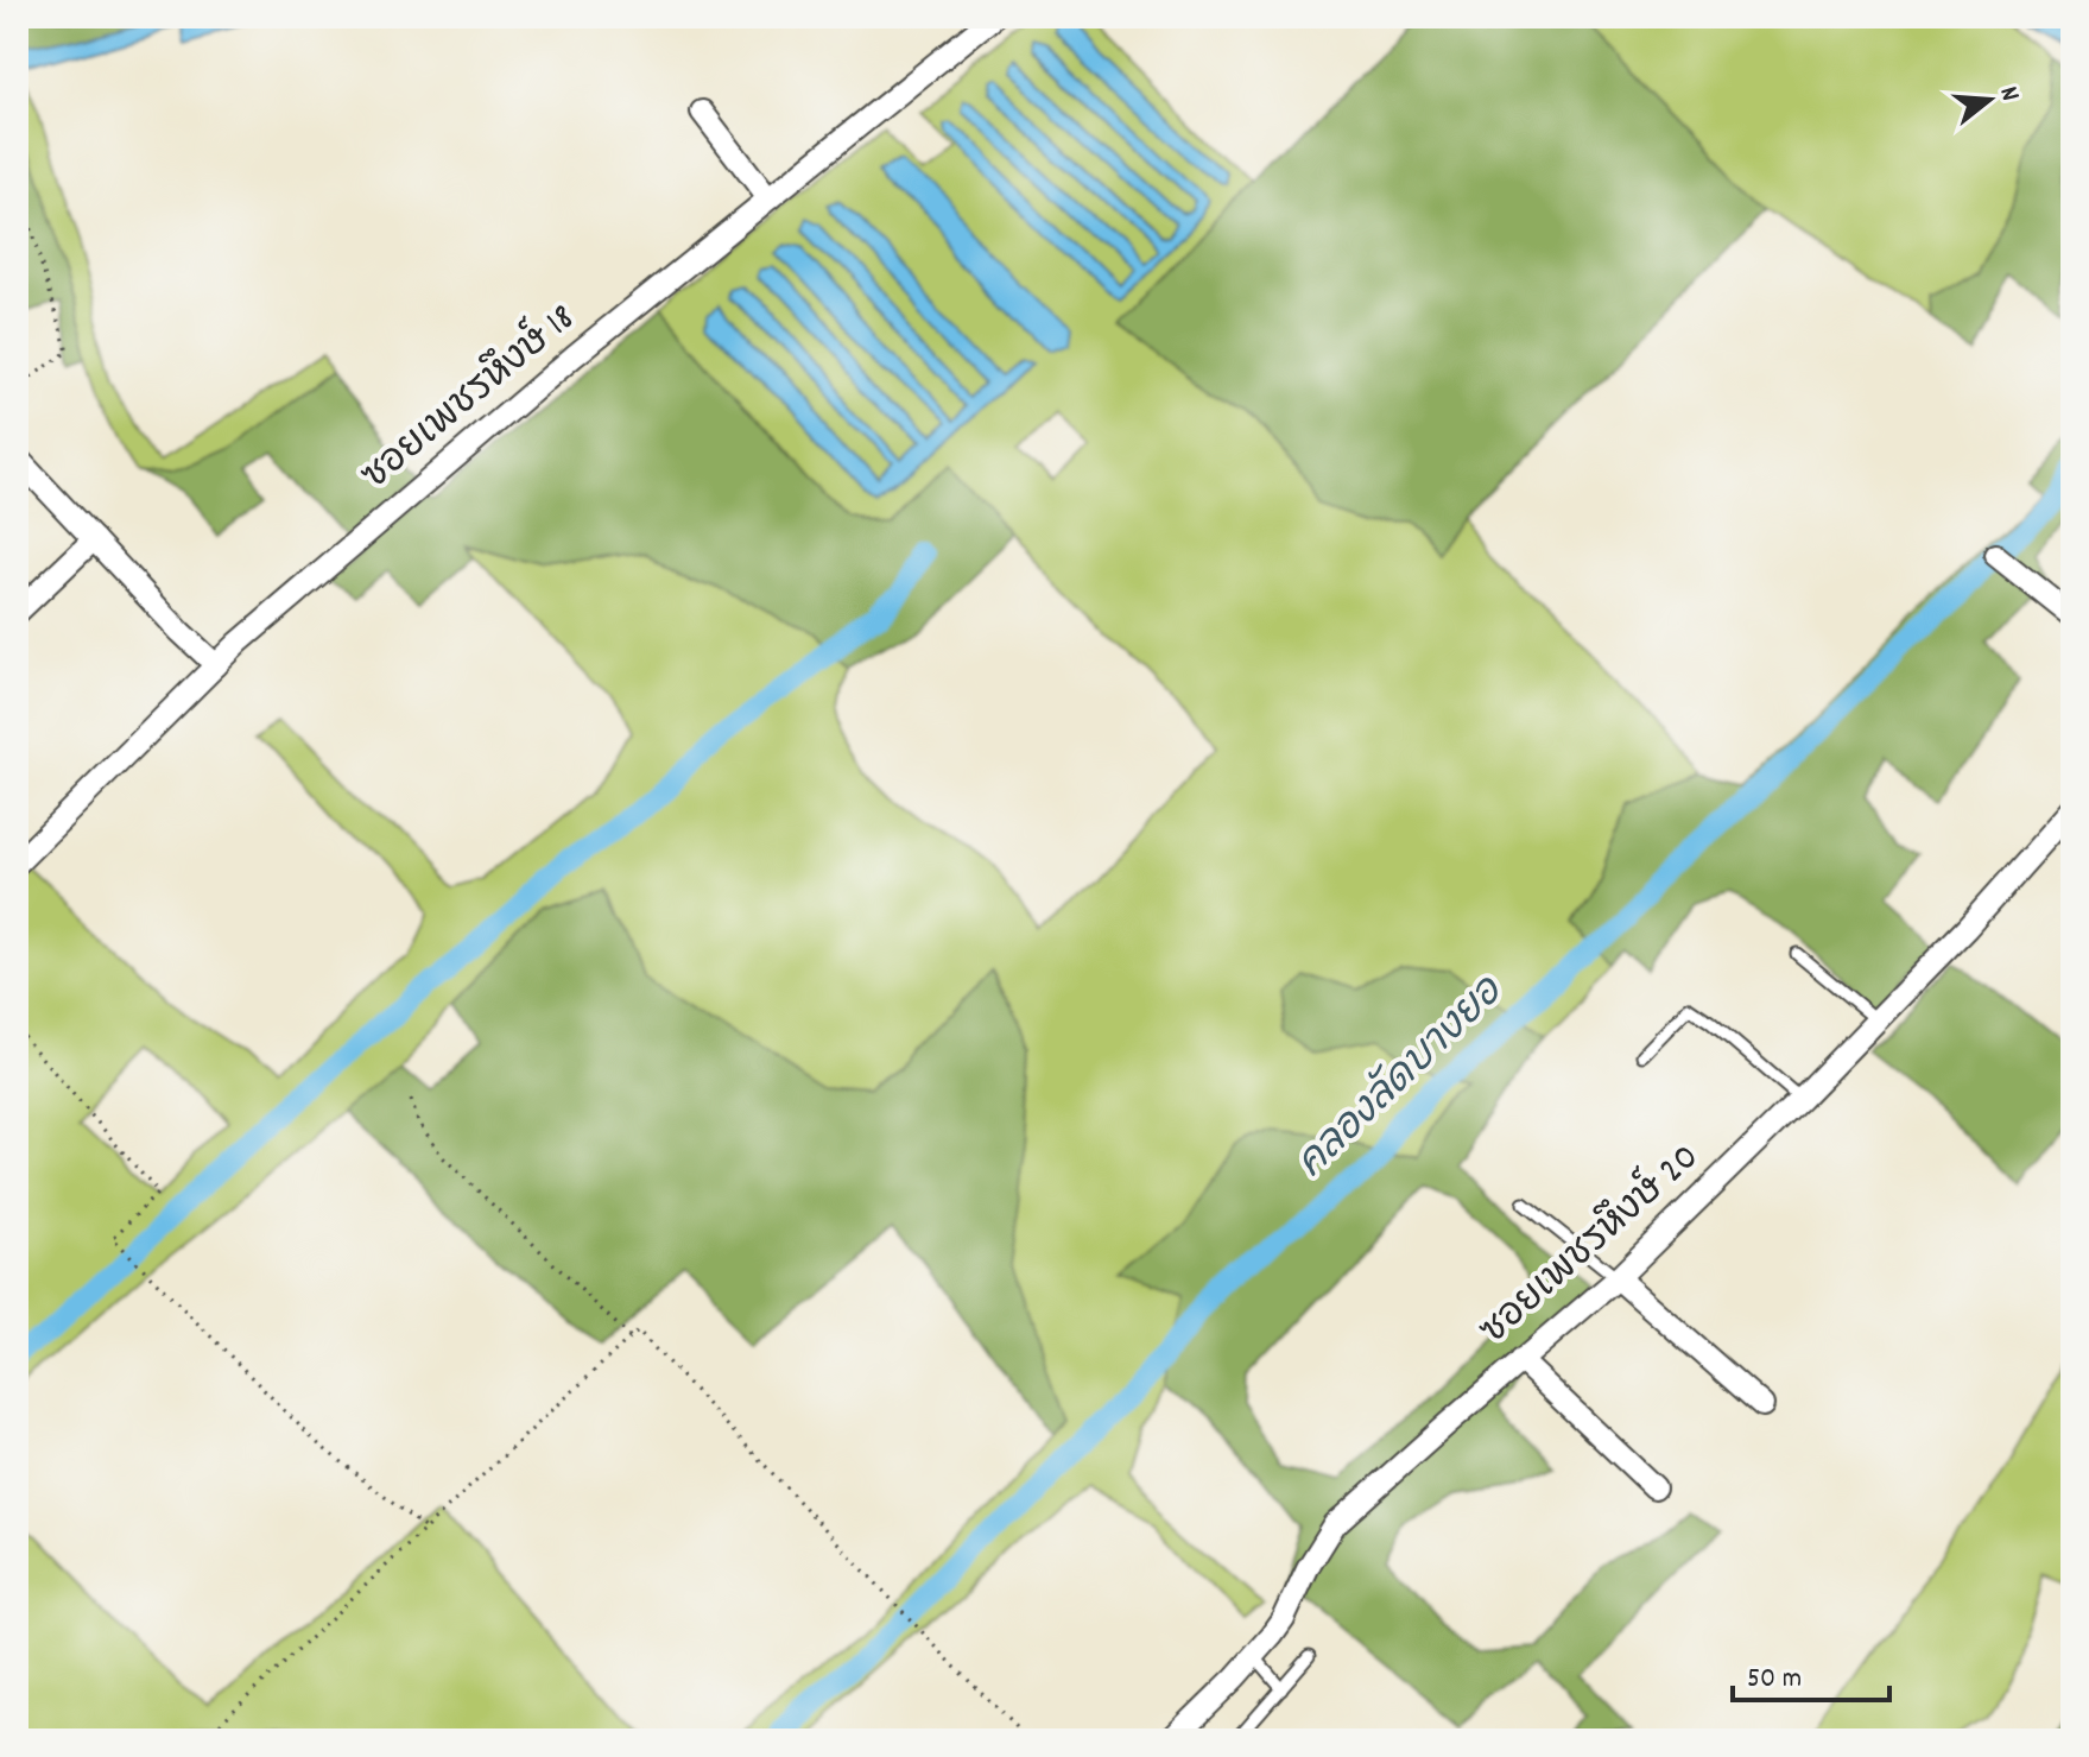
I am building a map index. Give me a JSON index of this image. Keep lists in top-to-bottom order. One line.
{"streets":{"street":["ซอยเพชรหึงษ์ 18","ซอยเพชรหึงษ์ 20"]},"water":["คลองลัดบางยอ"],"scale_bar":"50 m","north":"right"}
